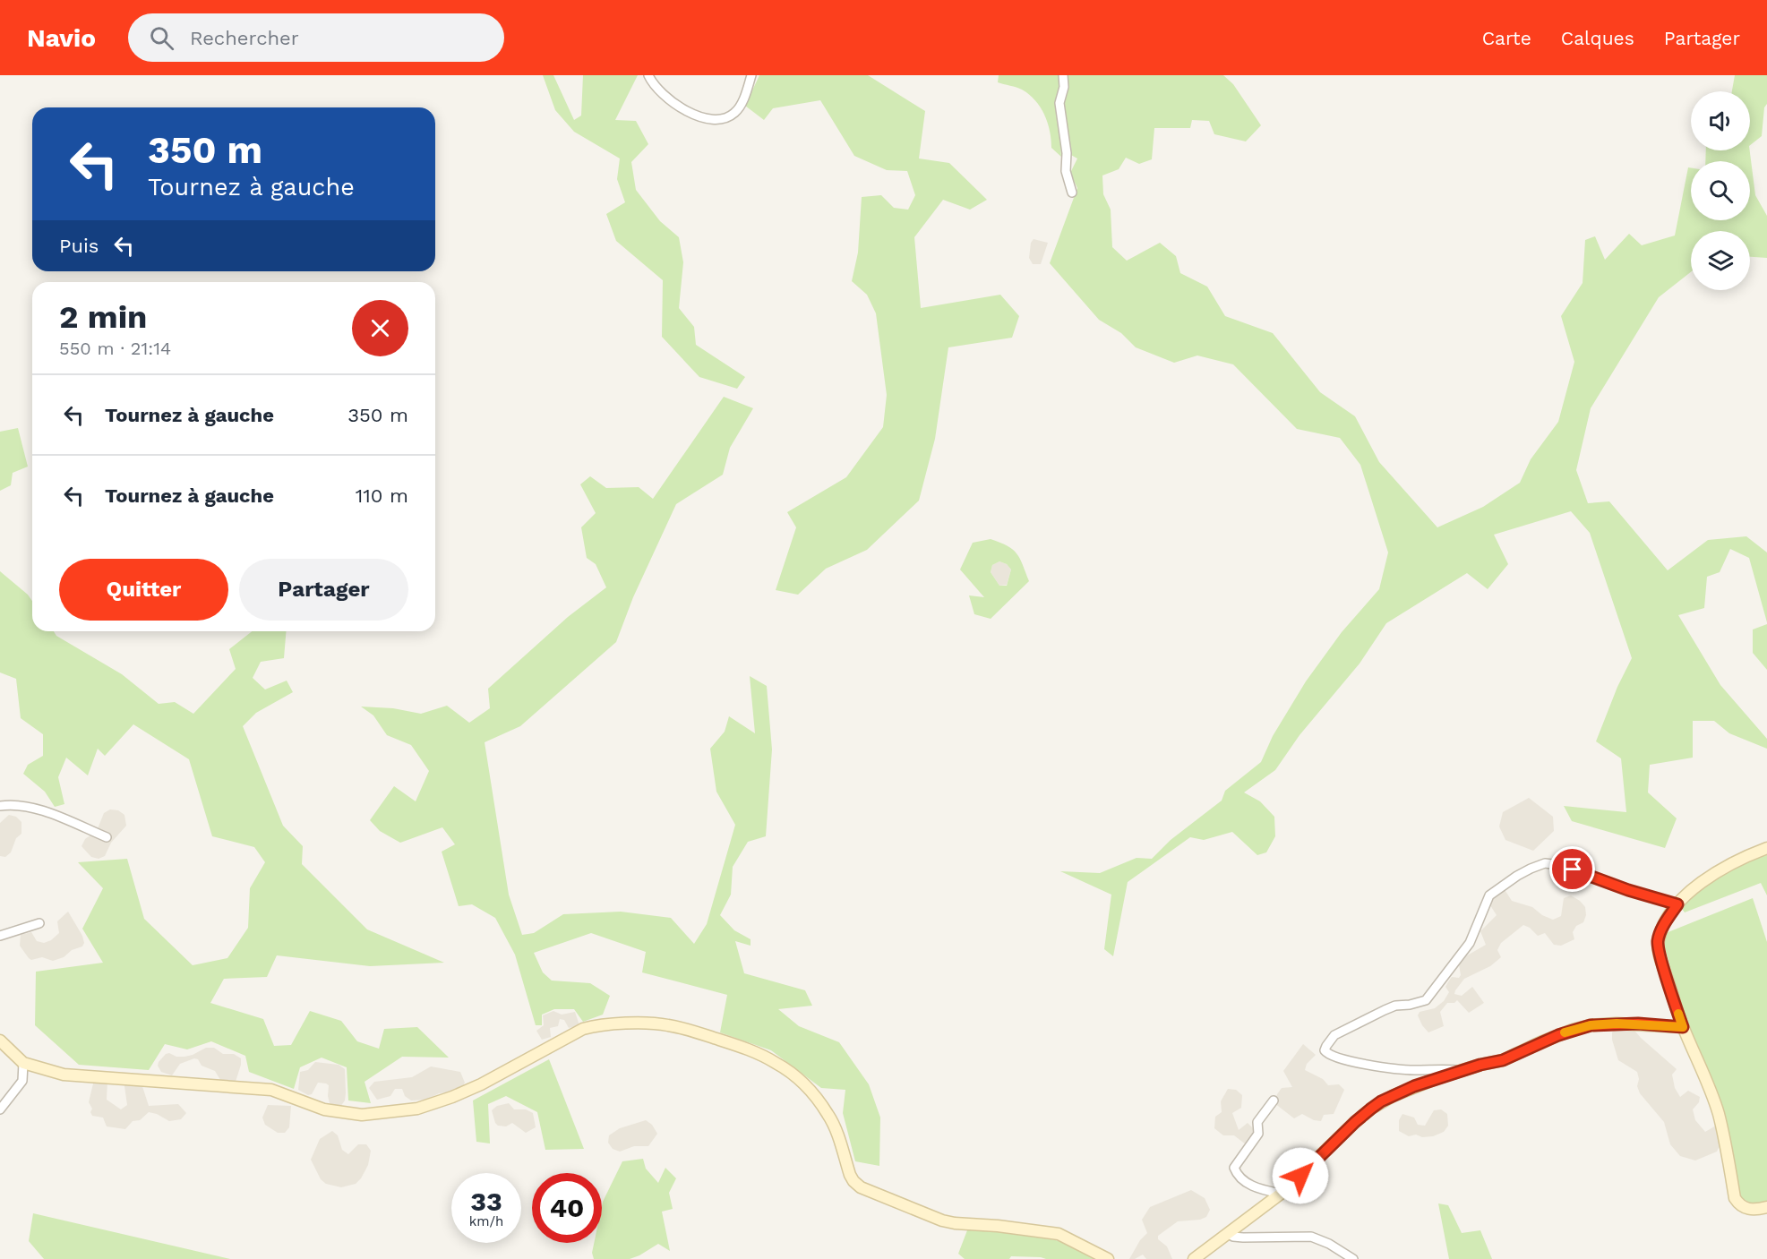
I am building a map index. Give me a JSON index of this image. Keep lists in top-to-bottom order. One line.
{"page":{"header":"Navio","search":"Rechercher","nav":["Carte","Calques","Partager"],"turn":["350 m","Tournez à gauche"],"then":"Puis","heading":["2 min","550 m · 21:14"],"list":[{"name":"Tournez à gauche","value":"350 m"},{"name":"Tournez à gauche","value":"110 m"}],"buttons":["Quitter","Partager"],"speed":"33 km/h","limit":"40"}}
